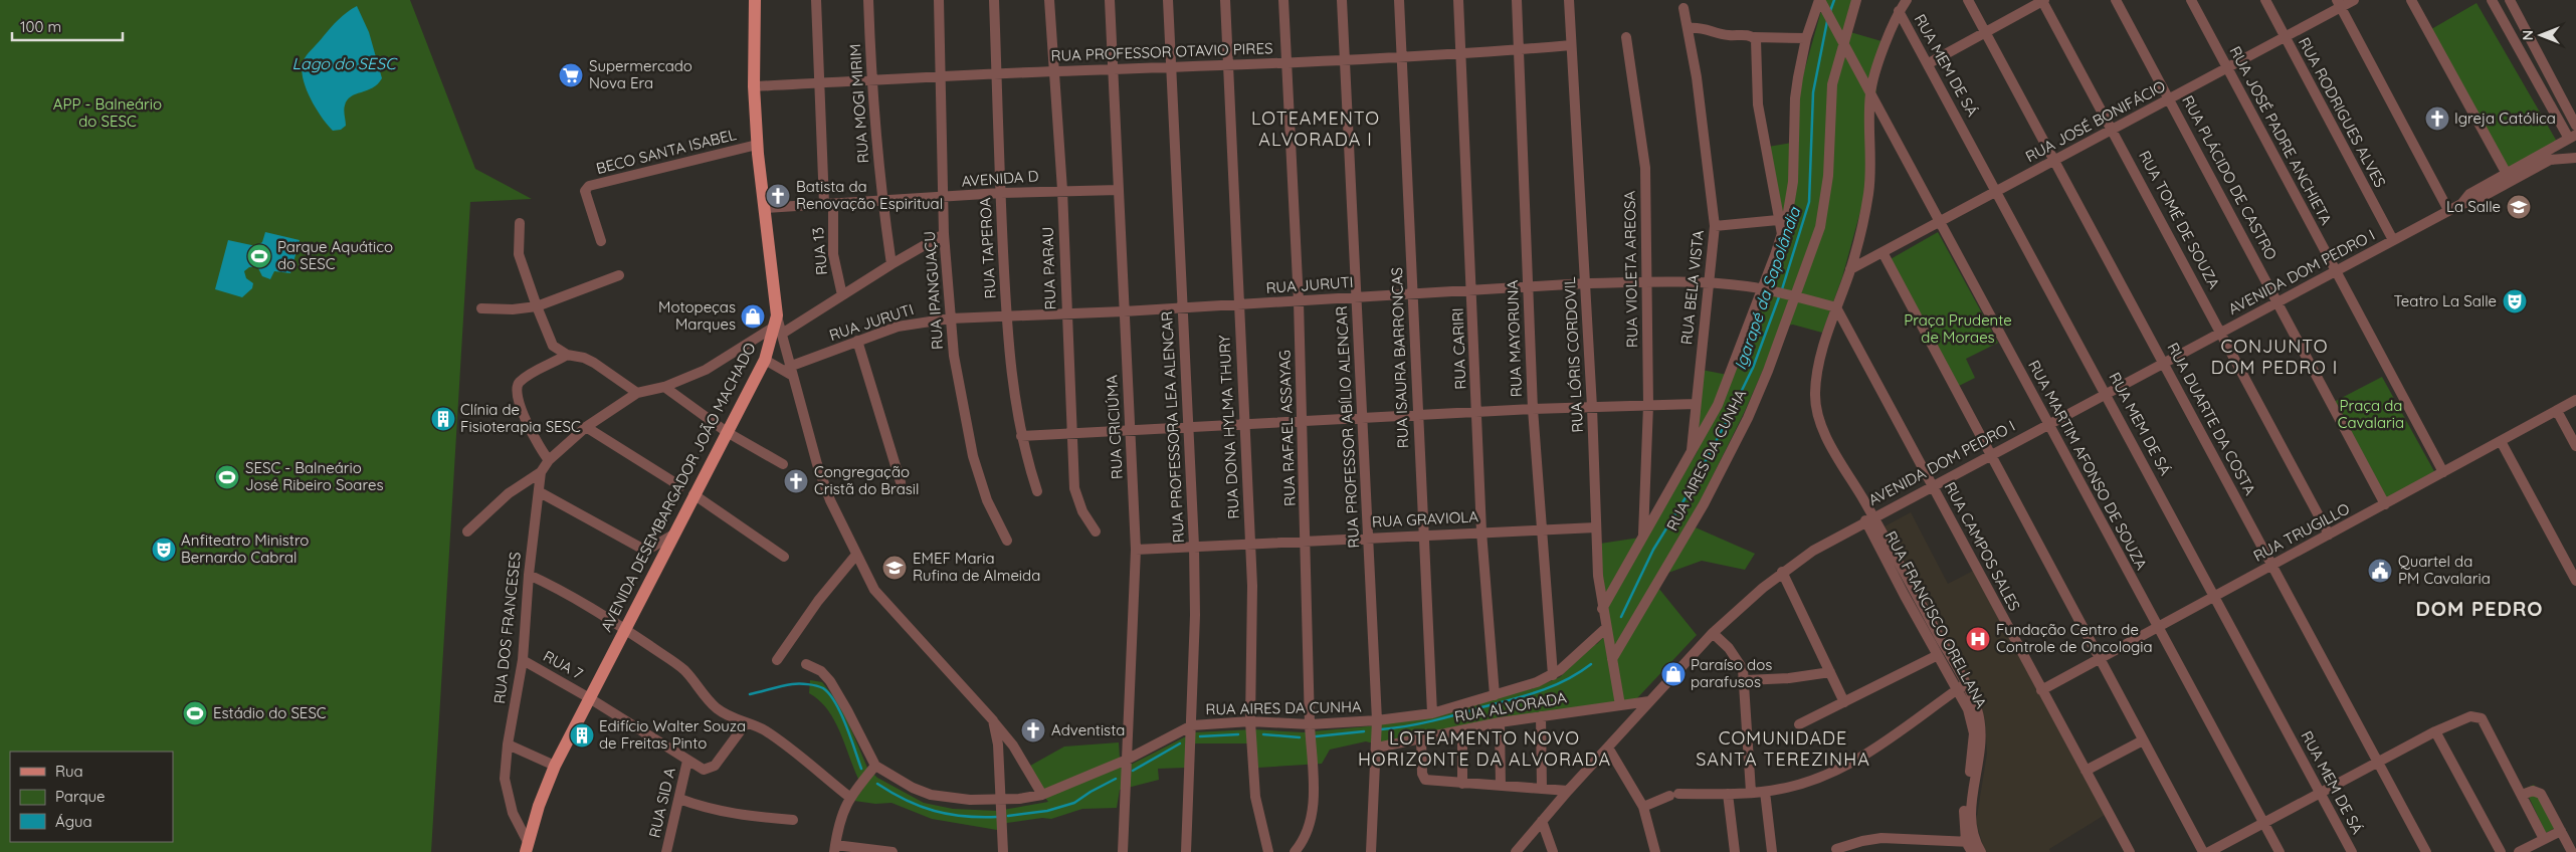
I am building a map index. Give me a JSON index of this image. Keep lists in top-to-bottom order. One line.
{"streets":{"main road":["AVENIDA DESEMBARGADOR JOÃO MACHADO"],"street":["RUA PROFESSOR OTAVIO PIRES","RUA MEM DE SÁ","RUA MOGI MIRIM","RUA RODRIGUES ALVES","RUA JOSÉ BONIFÁCIO","RUA JOSÉ PADRE ANCHIETA","BECO SANTA ISABEL","RUA PLÁCIDO DE CASTRO","AVENIDA D","RUA TOMÉ DE SOUZA","RUA TAPEROA","RUA 13","RUA PARAU","RUA VIOLETA AREOSA","AVENIDA DOM PEDRO I","RUA JURUTI","RUA BELA VISTA","RUA IPANGUAÇU","RUA MAYORUNA","RUA CARIRI","RUA LÓRIS CORDOVIL","RUA ISAURA BARRONCAS","RUA DUARTE DA COSTA","RUA CRICIÚMA","RUA PROFESSORA LEA ALENCAR","RUA DONA HYLMA THURY","RUA PROFESSOR ABÍLIO ALENCAR","RUA RAFAEL ASSAYAG","RUA AIRES DA CUNHA","RUA MARTIM AFONSO DE SOUZA","RUA GRAVIOLA","RUA TRUGILLO","RUA CAMPOS SALES","RUA FRANCISCO ORELLANA","RUA DOS FRANCESES","RUA 7","RUA ALVORADA","RUA SID A"]},"crossings":[["RUA PROFESSOR OTAVIO PIRES","RUA MOGI MIRIM"],["RUA PROFESSOR OTAVIO PIRES","RUA TAPEROA"],["RUA PROFESSOR OTAVIO PIRES","RUA 13"],["RUA PROFESSOR OTAVIO PIRES","RUA PARAU"],["RUA PROFESSOR OTAVIO PIRES","RUA IPANGUAÇU"],["RUA PROFESSOR OTAVIO PIRES","RUA MAYORUNA"],["RUA PROFESSOR OTAVIO PIRES","RUA CARIRI"],["RUA PROFESSOR OTAVIO PIRES","RUA LÓRIS CORDOVIL"],["RUA PROFESSOR OTAVIO PIRES","RUA ISAURA BARRONCAS"],["RUA PROFESSOR OTAVIO PIRES","RUA CRICIÚMA"],["RUA PROFESSOR OTAVIO PIRES","RUA PROFESSORA LEA ALENCAR"],["RUA PROFESSOR OTAVIO PIRES","RUA DONA HYLMA THURY"],["RUA PROFESSOR OTAVIO PIRES","RUA PROFESSOR ABÍLIO ALENCAR"],["RUA PROFESSOR OTAVIO PIRES","RUA RAFAEL ASSAYAG"],["RUA PROFESSOR OTAVIO PIRES","AVENIDA DESEMBARGADOR JOÃO MACHADO"],["RUA MEM DE SÁ","RUA JOSÉ BONIFÁCIO"],["RUA MEM DE SÁ","AVENIDA DOM PEDRO I"],["RUA MEM DE SÁ","RUA TRUGILLO"],["RUA MOGI MIRIM","AVENIDA D"],["RUA RODRIGUES ALVES","RUA JOSÉ BONIFÁCIO"],["RUA RODRIGUES ALVES","AVENIDA DOM PEDRO I"],["RUA JOSÉ BONIFÁCIO","RUA JOSÉ PADRE ANCHIETA"],["RUA JOSÉ BONIFÁCIO","RUA PLÁCIDO DE CASTRO"],["RUA JOSÉ BONIFÁCIO","RUA TOMÉ DE SOUZA"],["RUA JOSÉ BONIFÁCIO","RUA DUARTE DA COSTA"],["RUA JOSÉ BONIFÁCIO","RUA MARTIM AFONSO DE SOUZA"],["RUA JOSÉ PADRE ANCHIETA","AVENIDA DOM PEDRO I"],["RUA JOSÉ PADRE ANCHIETA","RUA TRUGILLO"],["BECO SANTA ISABEL","AVENIDA DESEMBARGADOR JOÃO MACHADO"],["RUA PLÁCIDO DE CASTRO","AVENIDA DOM PEDRO I"],["RUA PLÁCIDO DE CASTRO","RUA TRUGILLO"],["AVENIDA D","RUA TAPEROA"],["AVENIDA D","RUA 13"],["AVENIDA D","RUA PARAU"],["AVENIDA D","RUA IPANGUAÇU"],["AVENIDA D","RUA CRICIÚMA"],["AVENIDA D","AVENIDA DESEMBARGADOR JOÃO MACHADO"],["RUA TOMÉ DE SOUZA","AVENIDA DOM PEDRO I"],["RUA TOMÉ DE SOUZA","RUA TRUGILLO"],["RUA TAPEROA","RUA JURUTI"],["RUA PARAU","RUA JURUTI"],["RUA VIOLETA AREOSA","RUA JURUTI"],["RUA VIOLETA AREOSA","RUA AIRES DA CUNHA"],["AVENIDA DOM PEDRO I","RUA DUARTE DA COSTA"],["AVENIDA DOM PEDRO I","RUA MARTIM AFONSO DE SOUZA"],["AVENIDA DOM PEDRO I","RUA CAMPOS SALES"],["AVENIDA DOM PEDRO I","RUA FRANCISCO ORELLANA"],["AVENIDA DOM PEDRO I","RUA ALVORADA"],["RUA JURUTI","RUA BELA VISTA"],["RUA JURUTI","RUA IPANGUAÇU"],["RUA JURUTI","RUA MAYORUNA"],["RUA JURUTI","RUA CARIRI"],["RUA JURUTI","RUA LÓRIS CORDOVIL"],["RUA JURUTI","RUA ISAURA BARRONCAS"],["RUA JURUTI","RUA CRICIÚMA"],["RUA JURUTI","RUA PROFESSORA LEA ALENCAR"],["RUA JURUTI","RUA DONA HYLMA THURY"],["RUA JURUTI","RUA PROFESSOR ABÍLIO ALENCAR"],["RUA JURUTI","RUA RAFAEL ASSAYAG"],["RUA JURUTI","RUA AIRES DA CUNHA"],["RUA JURUTI","RUA CAMPOS SALES"],["RUA BELA VISTA","RUA AIRES DA CUNHA"],["RUA MAYORUNA","RUA AIRES DA CUNHA"],["RUA MAYORUNA","RUA GRAVIOLA"],["RUA CARIRI","RUA AIRES DA CUNHA"],["RUA CARIRI","RUA GRAVIOLA"],["RUA LÓRIS CORDOVIL","RUA AIRES DA CUNHA"],["RUA LÓRIS CORDOVIL","RUA GRAVIOLA"],["RUA LÓRIS CORDOVIL","RUA ALVORADA"],["RUA ISAURA BARRONCAS","RUA AIRES DA CUNHA"],["RUA ISAURA BARRONCAS","RUA GRAVIOLA"],["RUA DUARTE DA COSTA","RUA TRUGILLO"],["RUA CRICIÚMA","RUA AIRES DA CUNHA"],["RUA CRICIÚMA","RUA GRAVIOLA"],["RUA PROFESSORA LEA ALENCAR","RUA AIRES DA CUNHA"],["RUA PROFESSORA LEA ALENCAR","RUA GRAVIOLA"],["RUA DONA HYLMA THURY","RUA AIRES DA CUNHA"],["RUA DONA HYLMA THURY","RUA GRAVIOLA"],["RUA PROFESSOR ABÍLIO ALENCAR","RUA AIRES DA CUNHA"],["RUA PROFESSOR ABÍLIO ALENCAR","RUA GRAVIOLA"],["RUA PROFESSOR ABÍLIO ALENCAR","RUA ALVORADA"],["RUA RAFAEL ASSAYAG","RUA AIRES DA CUNHA"],["RUA RAFAEL ASSAYAG","RUA GRAVIOLA"],["RUA AIRES DA CUNHA","RUA MARTIM AFONSO DE SOUZA"],["RUA MARTIM AFONSO DE SOUZA","RUA TRUGILLO"],["AVENIDA DESEMBARGADOR JOÃO MACHADO","RUA DOS FRANCESES"],["AVENIDA DESEMBARGADOR JOÃO MACHADO","RUA 7"],["RUA TRUGILLO","RUA CAMPOS SALES"],["RUA DOS FRANCESES","RUA 7"],["RUA 7","RUA SID A"]],"districts":["LOTEAMENTO ALVORADA I","CONJUNTO DOM PEDRO I","DOM PEDRO","LOTEAMENTO NOVO HORIZONTE DA ALVORADA","COMUNIDADE SANTA TEREZINHA"],"water":["Lago do SESC","Igarapé da Sapolândia"],"parks":["APP - Balneário do SESC","Praça Prudente de Moraes","Praça da Cavalaria"],"places":{"supermarket":["Supermercado Nova Era"],"church":["Igreja Católica","Batista da Renovação Espiritual","Congregação Cristã do Brasil","Adventista"],"school or university":["La Salle","EMEF Maria Rufina de Almeida"],"sports":["Parque Aquático do SESC","SESC - Balneário José Ribeiro Soares","Estádio do SESC"],"theatre":["Teatro La Salle","Anfiteatro Ministro Bernardo Cabral"],"shop":["Motopeças Marques","Paraíso dos parafusos"],"building":["Clínia de Fisioterapia SESC","Edifício Walter Souza de Freitas Pinto"],"public building":["Quartel da PM Cavalaria"],"hospital":["Fundação Centro de Controle de Oncologia"]},"legend":["Rua","Parque","Água"],"scale_bar":"100 m","north":"left"}
